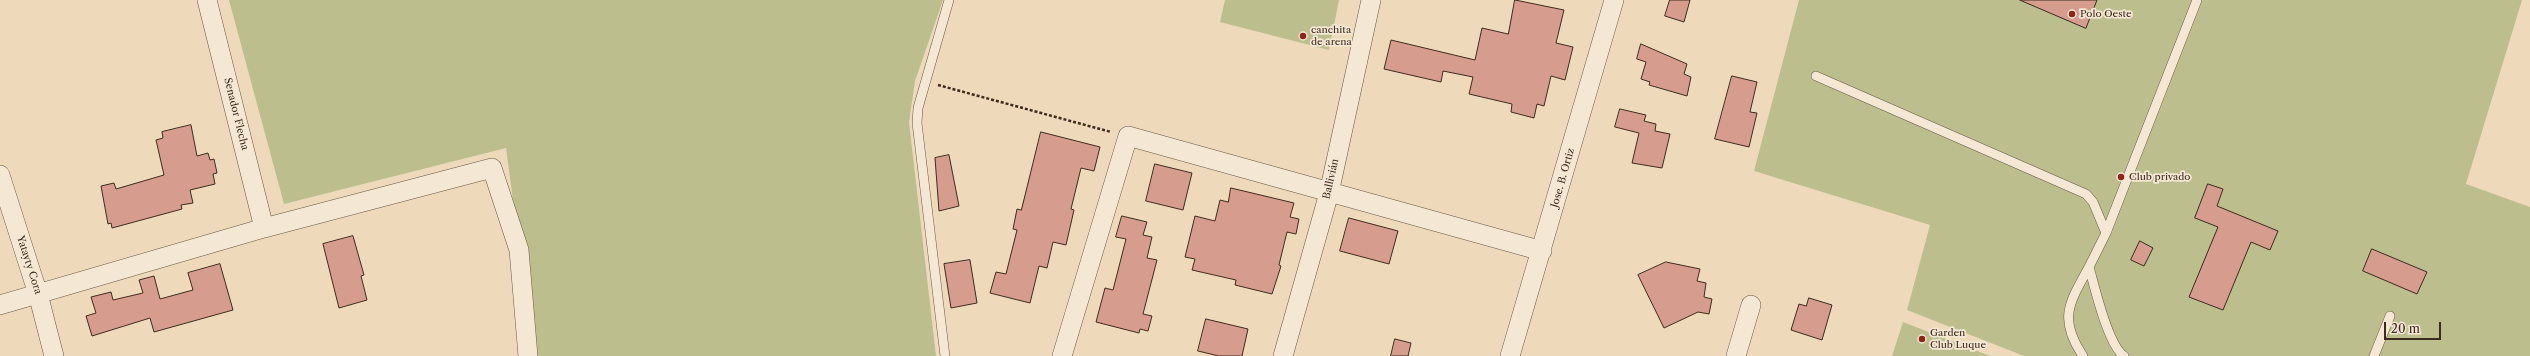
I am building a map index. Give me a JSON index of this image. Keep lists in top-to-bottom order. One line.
{"streets":{"street":["Senador Flecha","Jose. B. Ortiz","Ballivián","Yatayty Cora"]},"places":["Polo Oeste","canchita de arena","Club privado","Garden Club Luque"],"scale_bar":"20 m"}
